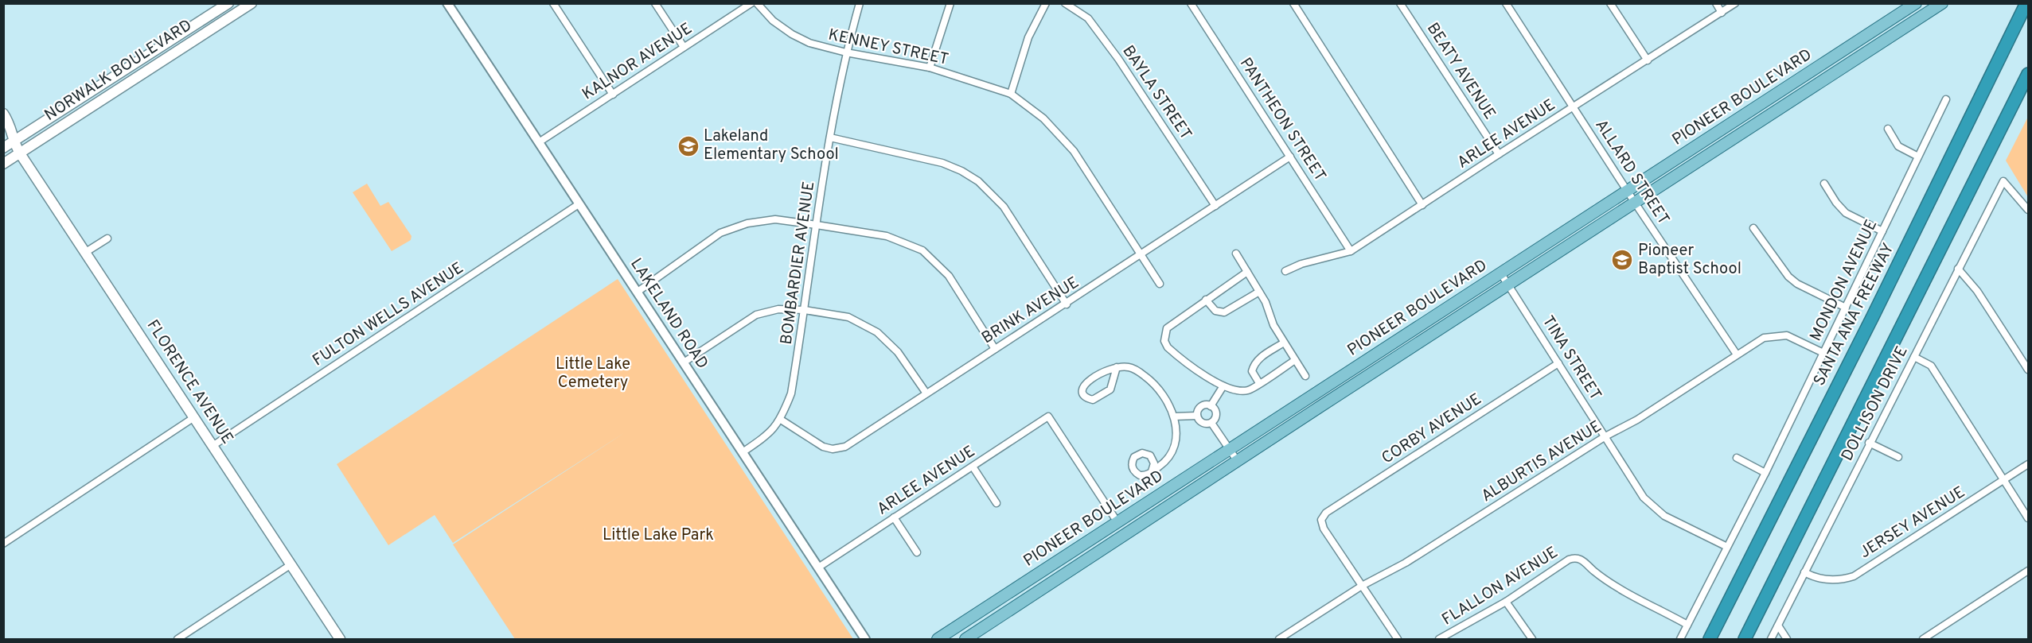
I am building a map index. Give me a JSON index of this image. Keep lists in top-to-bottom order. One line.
{"streets":{"highway":["SANTA ANA FREEWAY"],"main road":["NORWALK BOULEVARD","PIONEER BOULEVARD","FLORENCE AVENUE"],"street":["KENNEY STREET","KALNOR AVENUE","BEATY AVENUE","BAYLA STREET","PANTHEON STREET","ARLEE AVENUE","ALLARD STREET","BOMBARDIER AVENUE","MONDON AVENUE","BRINK AVENUE","LAKELAND ROAD","FULTON WELLS AVENUE","TINA STREET","DOLLISON DRIVE","CORBY AVENUE","ALBURTIS AVENUE","JERSEY AVENUE","FLALLON AVENUE"]},"crossings":[["KENNEY STREET","BOMBARDIER AVENUE"],["KENNEY STREET","BRINK AVENUE"],["KALNOR AVENUE","LAKELAND ROAD"],["NORWALK BOULEVARD","FLORENCE AVENUE"],["BEATY AVENUE","ARLEE AVENUE"],["BAYLA STREET","BRINK AVENUE"],["PIONEER BOULEVARD","ARLEE AVENUE"],["PIONEER BOULEVARD","ALLARD STREET"],["PIONEER BOULEVARD","TINA STREET"],["PANTHEON STREET","ARLEE AVENUE"],["PANTHEON STREET","BRINK AVENUE"],["ARLEE AVENUE","ALLARD STREET"],["ARLEE AVENUE","LAKELAND ROAD"],["ALLARD STREET","ALBURTIS AVENUE"],["BOMBARDIER AVENUE","BRINK AVENUE"],["BOMBARDIER AVENUE","LAKELAND ROAD"],["MONDON AVENUE","TINA STREET"],["MONDON AVENUE","ALBURTIS AVENUE"],["MONDON AVENUE","FLALLON AVENUE"],["LAKELAND ROAD","FULTON WELLS AVENUE"],["FULTON WELLS AVENUE","FLORENCE AVENUE"],["TINA STREET","CORBY AVENUE"],["TINA STREET","ALBURTIS AVENUE"],["DOLLISON DRIVE","JERSEY AVENUE"],["CORBY AVENUE","ALBURTIS AVENUE"]],"parks":["Little Lake Cemetery","Little Lake Park"],"places":{"school or university":["Lakeland Elementary School","Pioneer Baptist School"]}}
